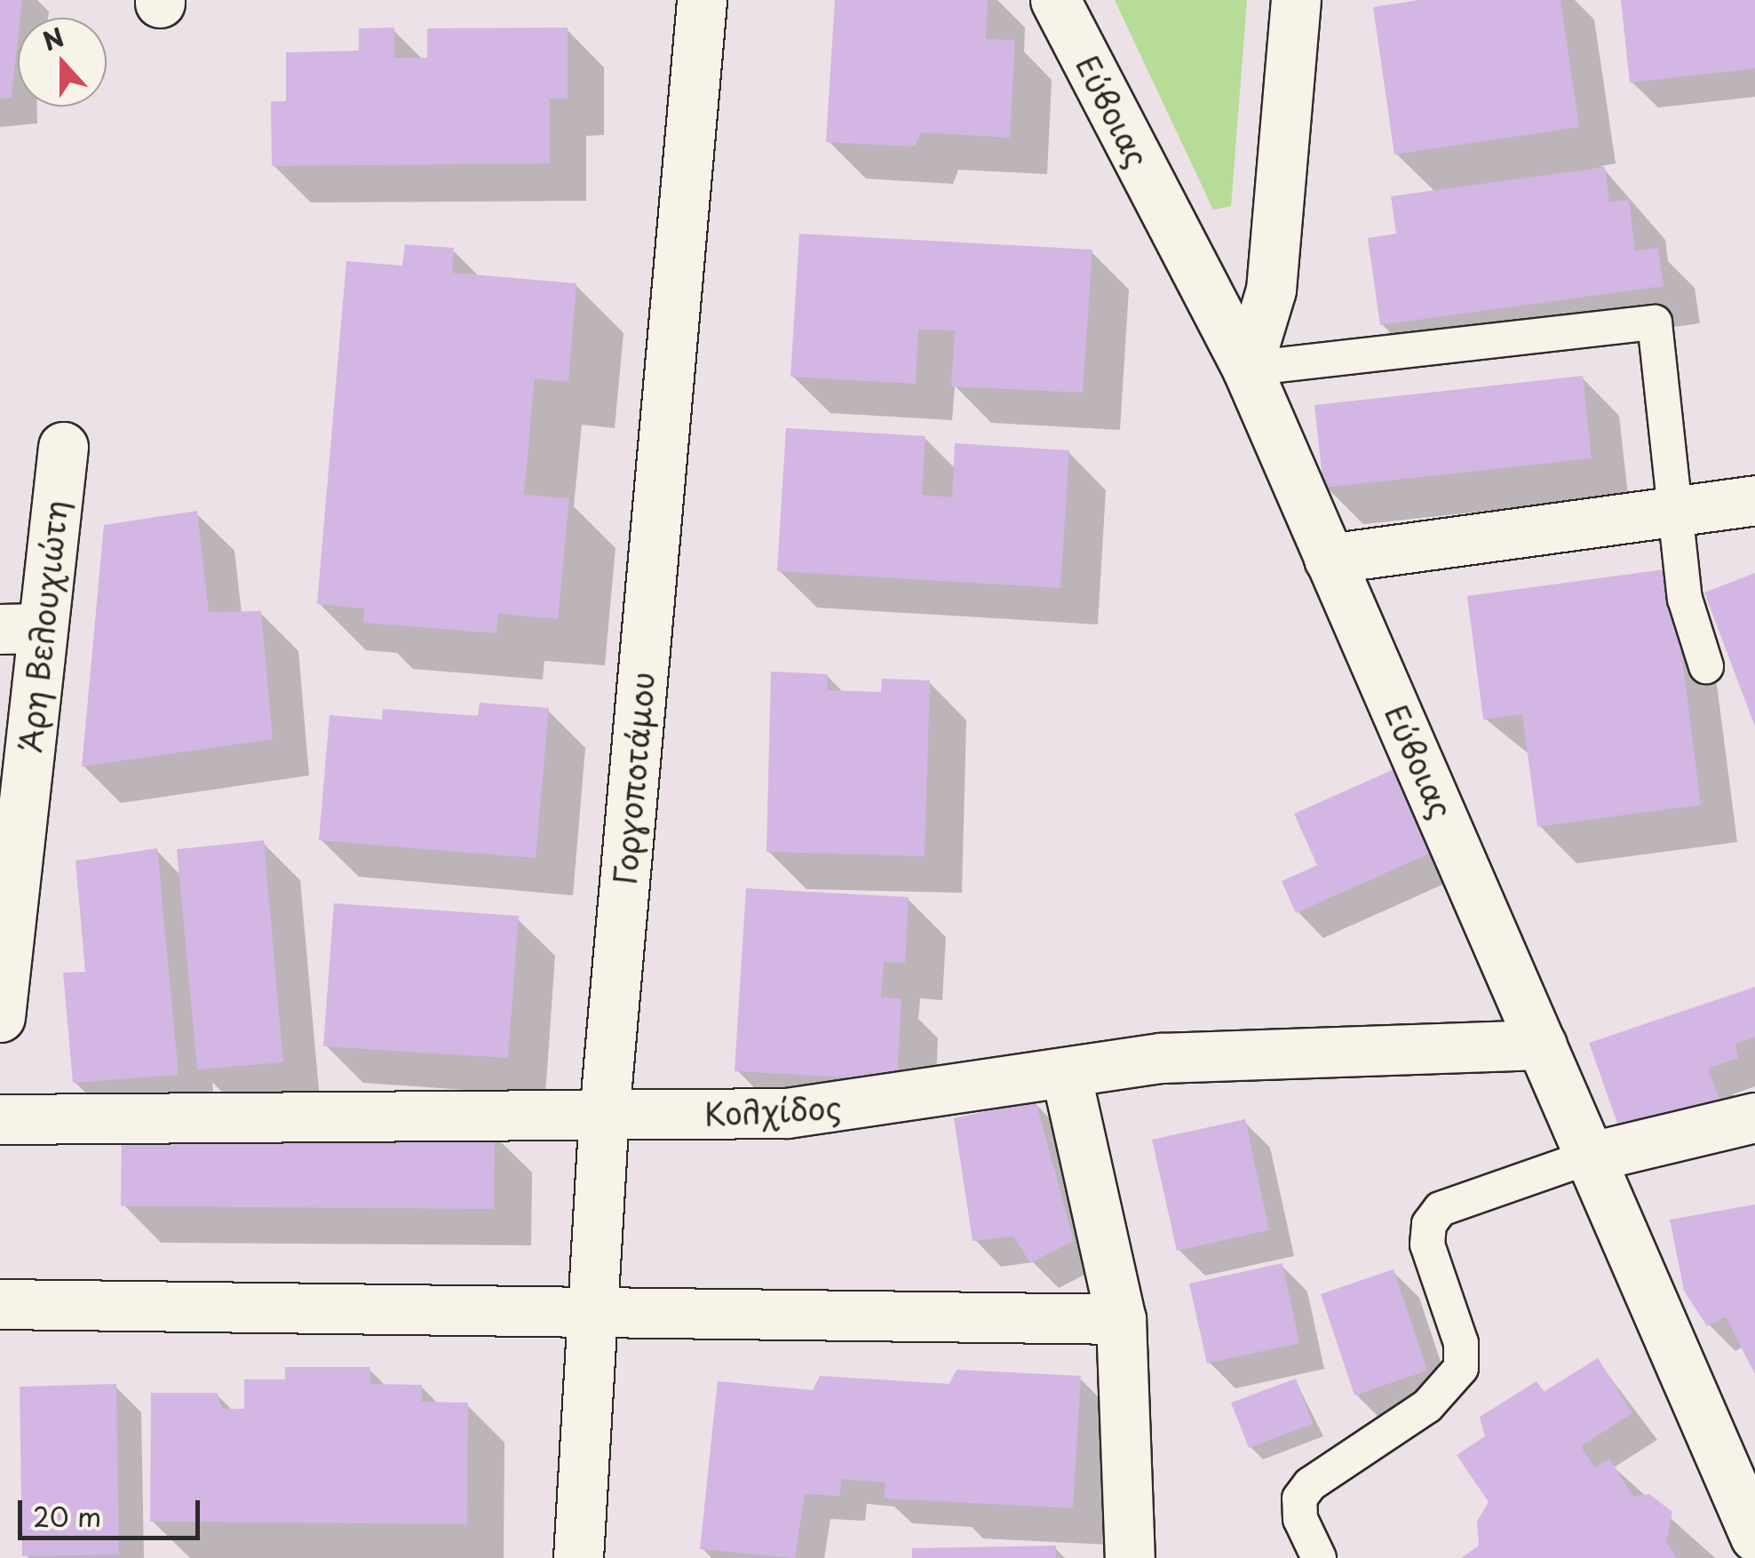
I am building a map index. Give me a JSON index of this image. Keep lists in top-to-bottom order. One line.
{"streets":{"street":["Εύβοιας","Άρη Βελουχιώτη","Γοργοποτάμου","Κολχίδος"]},"crossings":[["Εύβοιας","Κολχίδος"],["Γοργοποτάμου","Κολχίδος"]],"scale_bar":"20 m","north":"top"}
